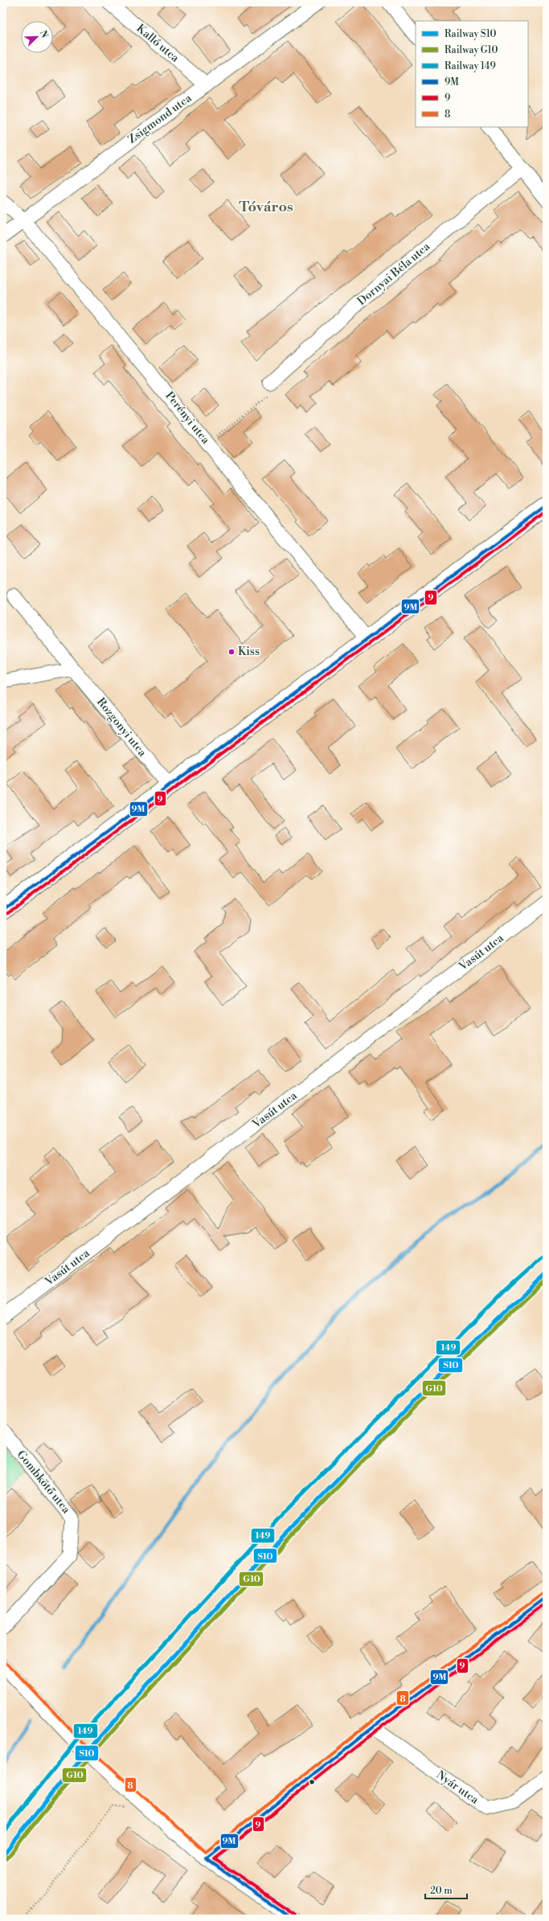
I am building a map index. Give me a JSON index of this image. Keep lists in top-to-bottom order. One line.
{"streets":{"street":["Kalló utca","Zsigmond utca","Dornyai Béla utca","Perényi utca","Rozgonyi utca","Vasút utca","Gombkötő utca","Nyár utca"]},"crossings":[["Kalló utca","Zsigmond utca"],["Zsigmond utca","Perényi utca"]],"districts":["Tóváros"],"places":["Kiss"],"lines":["transit line 9M","transit line 9","rail line 149","rail line S10","rail line G10","transit line 8"],"legend":["Railway S10","Railway G10","Railway 149","9M","9","8"],"scale_bar":"20 m","north":"top right"}
